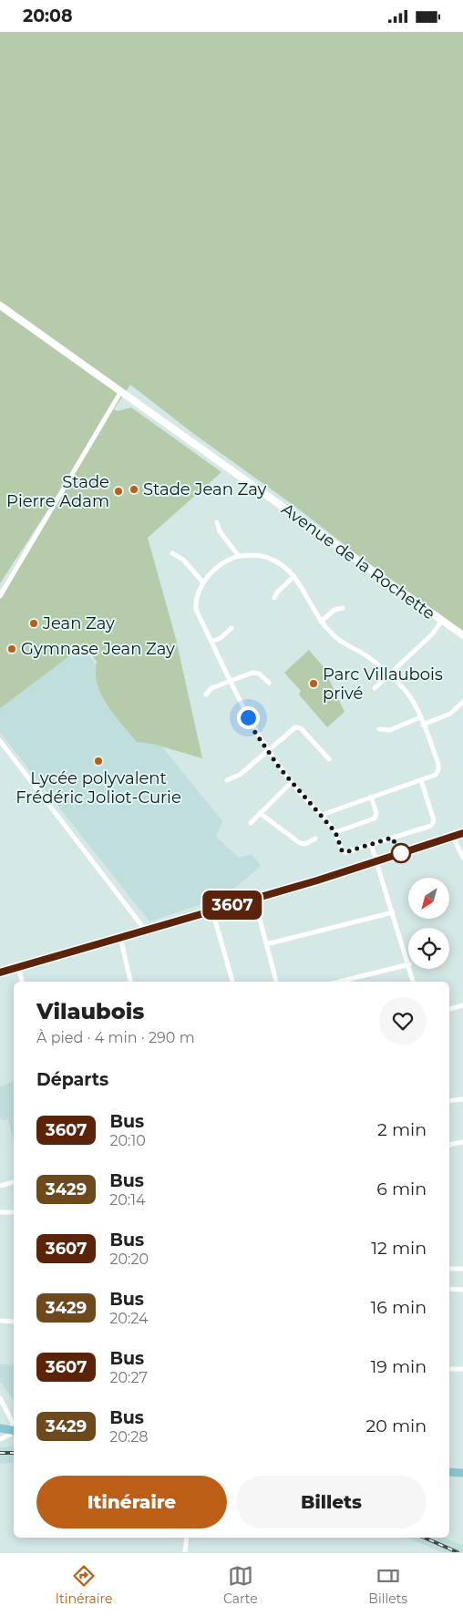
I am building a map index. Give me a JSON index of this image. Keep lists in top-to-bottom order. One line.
{"streets":{"main road":["Avenue de la Rochette"]},"places":["Stade Jean Zay","Stade Pierre Adam","Jean Zay","Gymnase Jean Zay","Parc Villaubois privé","Lycée polyvalent Frédéric Joliot-Curie"],"lines":["bus line 3607"],"north":"bottom left","page":{"status":"20:08","on_map":"3607","heading":[["Vilaubois","À pied · 4 min · 290 m"],"Départs"],"list":[{"mark":"3607","name":"Bus","note":"20:10","value":"2 min"},{"mark":"3429","name":"Bus","note":"20:14","value":"6 min"},{"mark":"3607","name":"Bus","note":"20:20","value":"12 min"},{"mark":"3429","name":"Bus","note":"20:24","value":"16 min"},{"mark":"3607","name":"Bus","note":"20:27","value":"19 min"},{"mark":"3429","name":"Bus","note":"20:28","value":"20 min"}],"buttons":["Itinéraire","Billets"],"tabs":["Itinéraire","Carte","Billets"]}}
